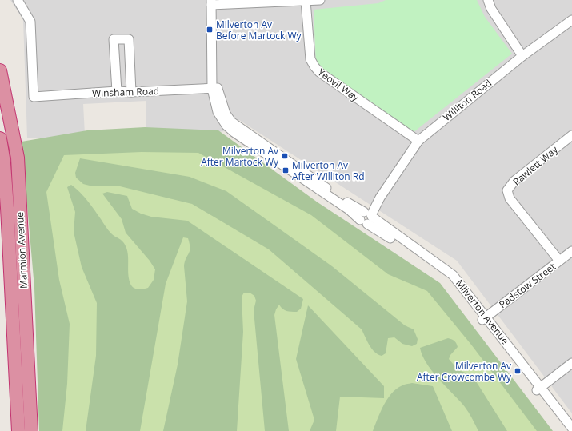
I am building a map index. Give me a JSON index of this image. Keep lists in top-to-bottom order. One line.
{"streets":{"highway":["Marmion Avenue"],"street":["Yeovil Way","Winsham Road","Williton Road","Pawlett Way","Padstow Street","Milverton Avenue"]},"crossings":[["Yeovil Way","Williton Road"],["Winsham Road","Milverton Avenue"],["Williton Road","Milverton Avenue"],["Pawlett Way","Padstow Street"],["Padstow Street","Milverton Avenue"]],"places":{"transit":["Milverton Av Before Martock Wy","Milverton Av After Martock Wy","Milverton Av After Williton Rd","Milverton Av After Crowcombe Wy"]}}
